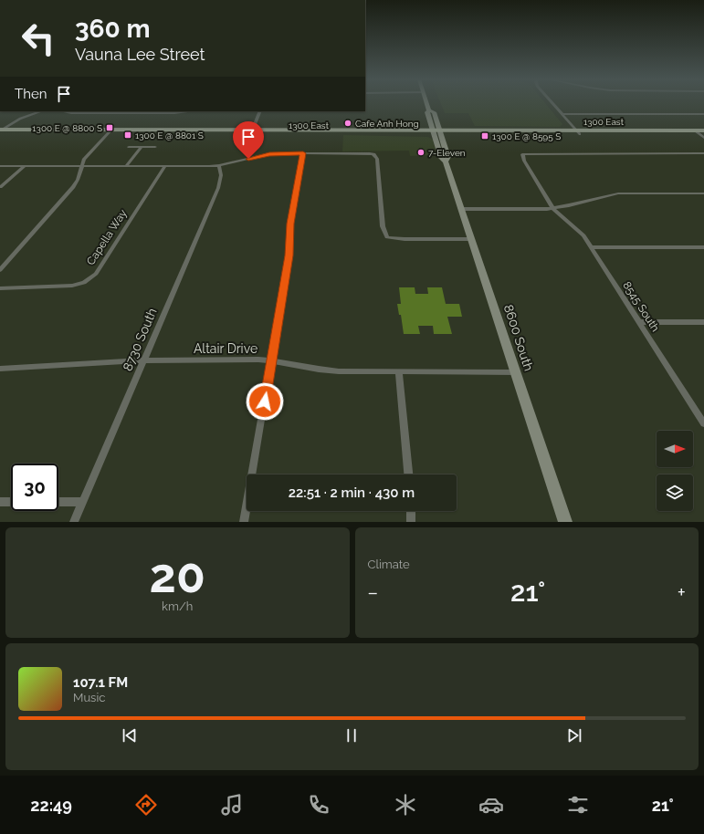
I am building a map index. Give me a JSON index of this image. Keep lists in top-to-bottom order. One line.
{"streets":{"main road":["1300 East"],"street":["Capella Way","8545 South","8600 South","8730 South","Altair Drive"]},"crossings":[["1300 East","8600 South"],["8600 South","Altair Drive"],["8730 South","Altair Drive"]],"places":{"other":["Cafe Anh Hong","7-Eleven"],"transit":["1300 E @ 8800 S","1300 E @ 8801 S","1300 E @ 8595 S"]},"north":"right","page":{"turn":["360 m","Vauna Lee Street"],"then":"Then","limit":"30","trip":"22:51 · 2 min · 430 m","tile":[["20","km/h"],"Climate"],"heat":["−","21°","+"],"song":["107.1 FM","Music"],"tabs":["22:49","21°"]}}
